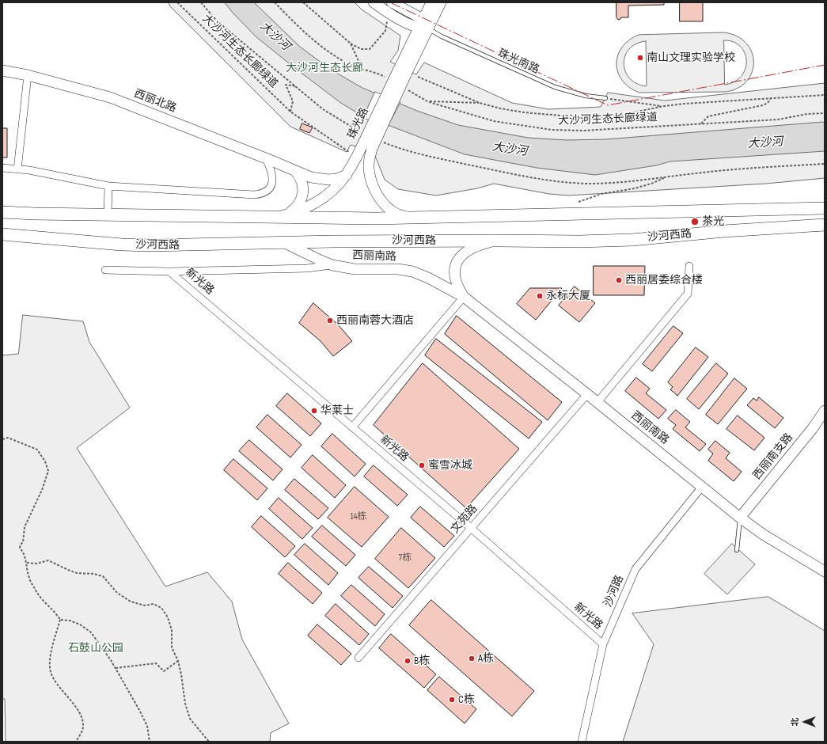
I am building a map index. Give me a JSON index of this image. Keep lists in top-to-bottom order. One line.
{"streets":{"main road":["沙河西路"],"street":["西丽北路","珠光路","西丽南路","新光路","西丽南支路","文苑路","沙河路"],"lane":["珠光南路"],"path":["大沙河生态长廊绿道"]},"crossings":[["大沙河生态长廊绿道","珠光路"],["珠光南路","珠光路"],["西丽北路","珠光路"],["珠光路","沙河西路"],["沙河西路","西丽南路"],["西丽南路","西丽南支路"],["西丽南路","文苑路"],["西丽南路","沙河路"],["新光路","文苑路"],["新光路","沙河路"]],"water":["大沙河"],"parks":["大沙河生态长廊","石鼓山公园"],"places":["南山文理实验学校","茶光","西丽居委综合楼","永标大厦","西丽南蓉大酒店","华莱士","蜜雪冰城","A栋","B栋","C栋"],"house_numbers":["14栋","7栋"],"north":"left"}
